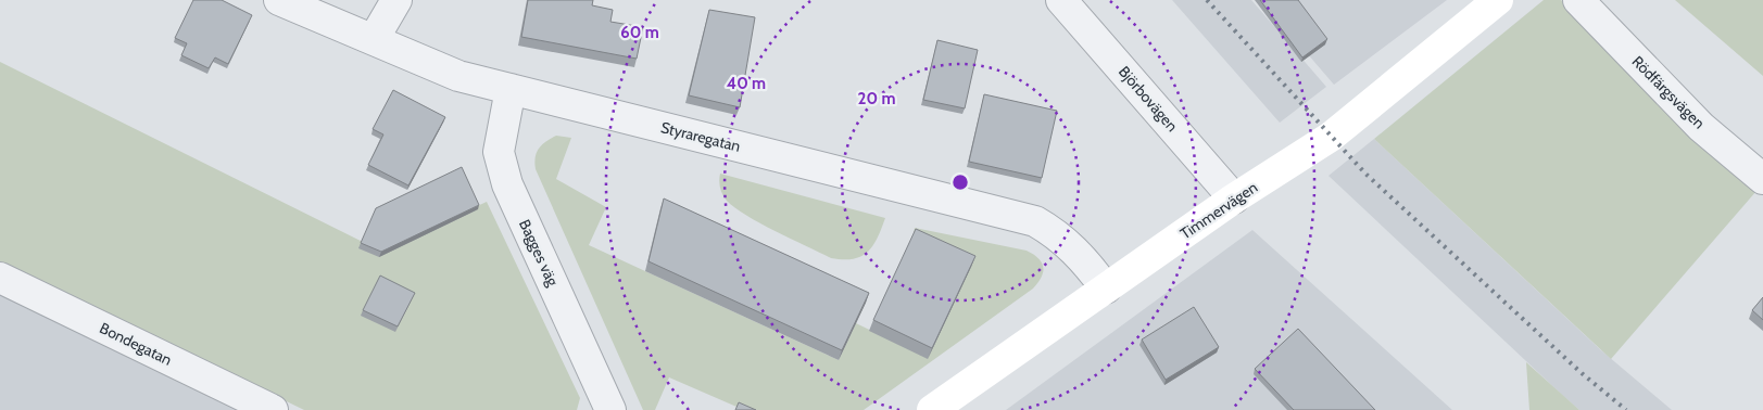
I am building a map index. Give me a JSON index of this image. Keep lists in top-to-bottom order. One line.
{"streets":{"street":["Rödfärgsvägen","Björbovägen","Styraregatan","Timmervägen","Bagges väg","Bondegatan"]},"crossings":[["Björbovägen","Timmervägen"],["Styraregatan","Timmervägen"],["Styraregatan","Bagges väg"]],"rings":["60 m","40 m","20 m"]}
